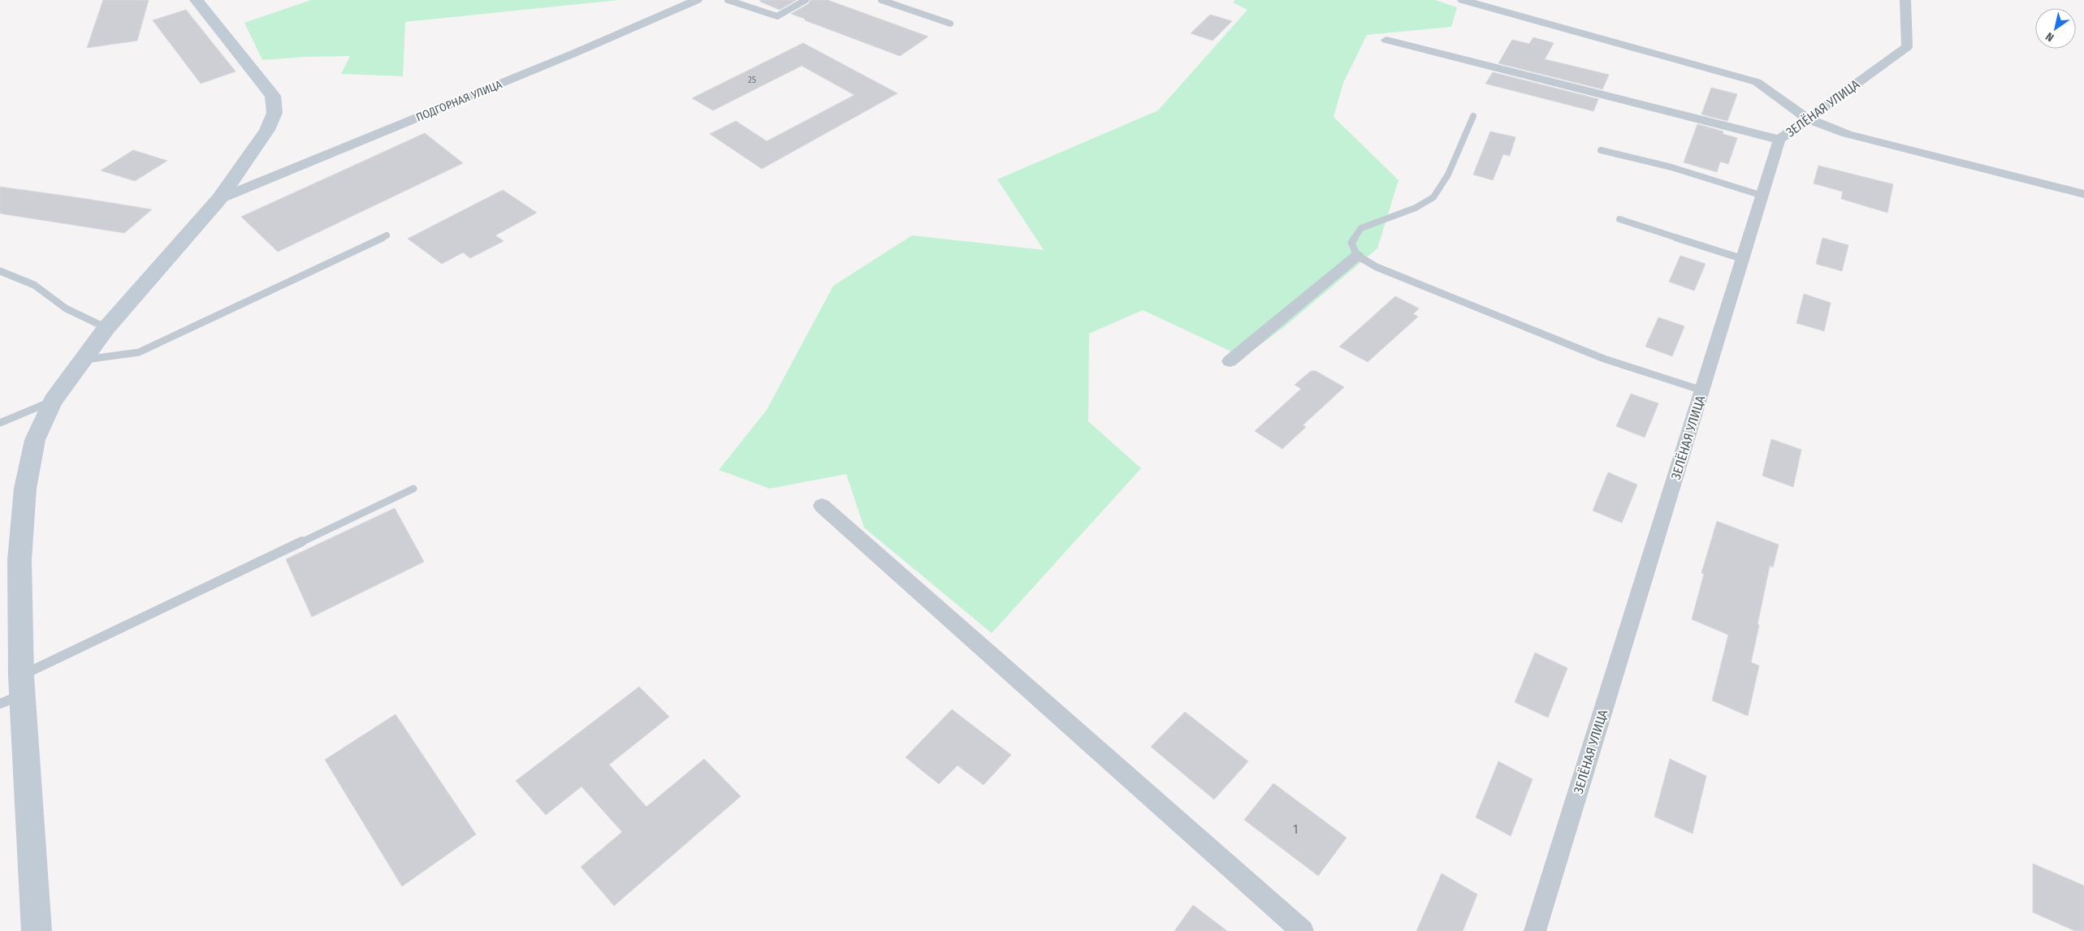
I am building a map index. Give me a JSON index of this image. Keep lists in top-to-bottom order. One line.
{"streets":{"street":["ПОДГОРНАЯ УЛИЦА","ЗЕЛЁНАЯ УЛИЦА"]},"house_numbers":["25","1"],"north":"bottom left"}
